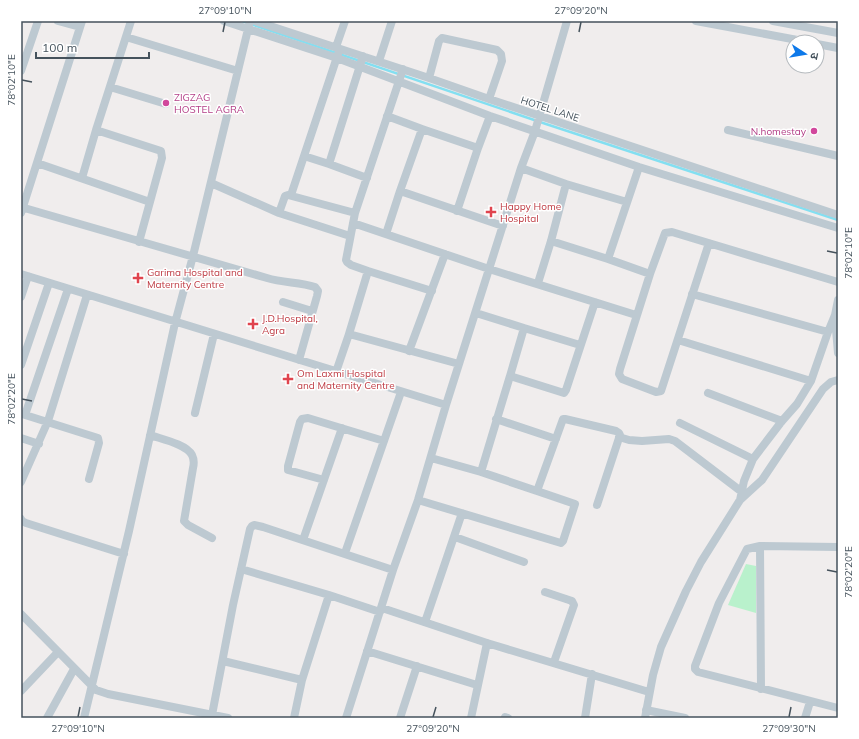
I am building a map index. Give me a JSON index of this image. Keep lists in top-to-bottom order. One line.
{"streets":{"street":["HOTEL LANE"]},"places":{"other":["ZIGZAG HOSTEL AGRA","N.homestay"],"health":["Happy Home Hospital","Garima Hospital and Maternity Centre","J.D.Hospital, Agra","Om Laxmi Hospital and Maternity Centre"]},"scale_bar":"100 m","north":"right","coordinates":["27°09'10\"N","27°09'20\"N","78°02'10\"E","78°02'20\"E","27°09'30\"N"]}
